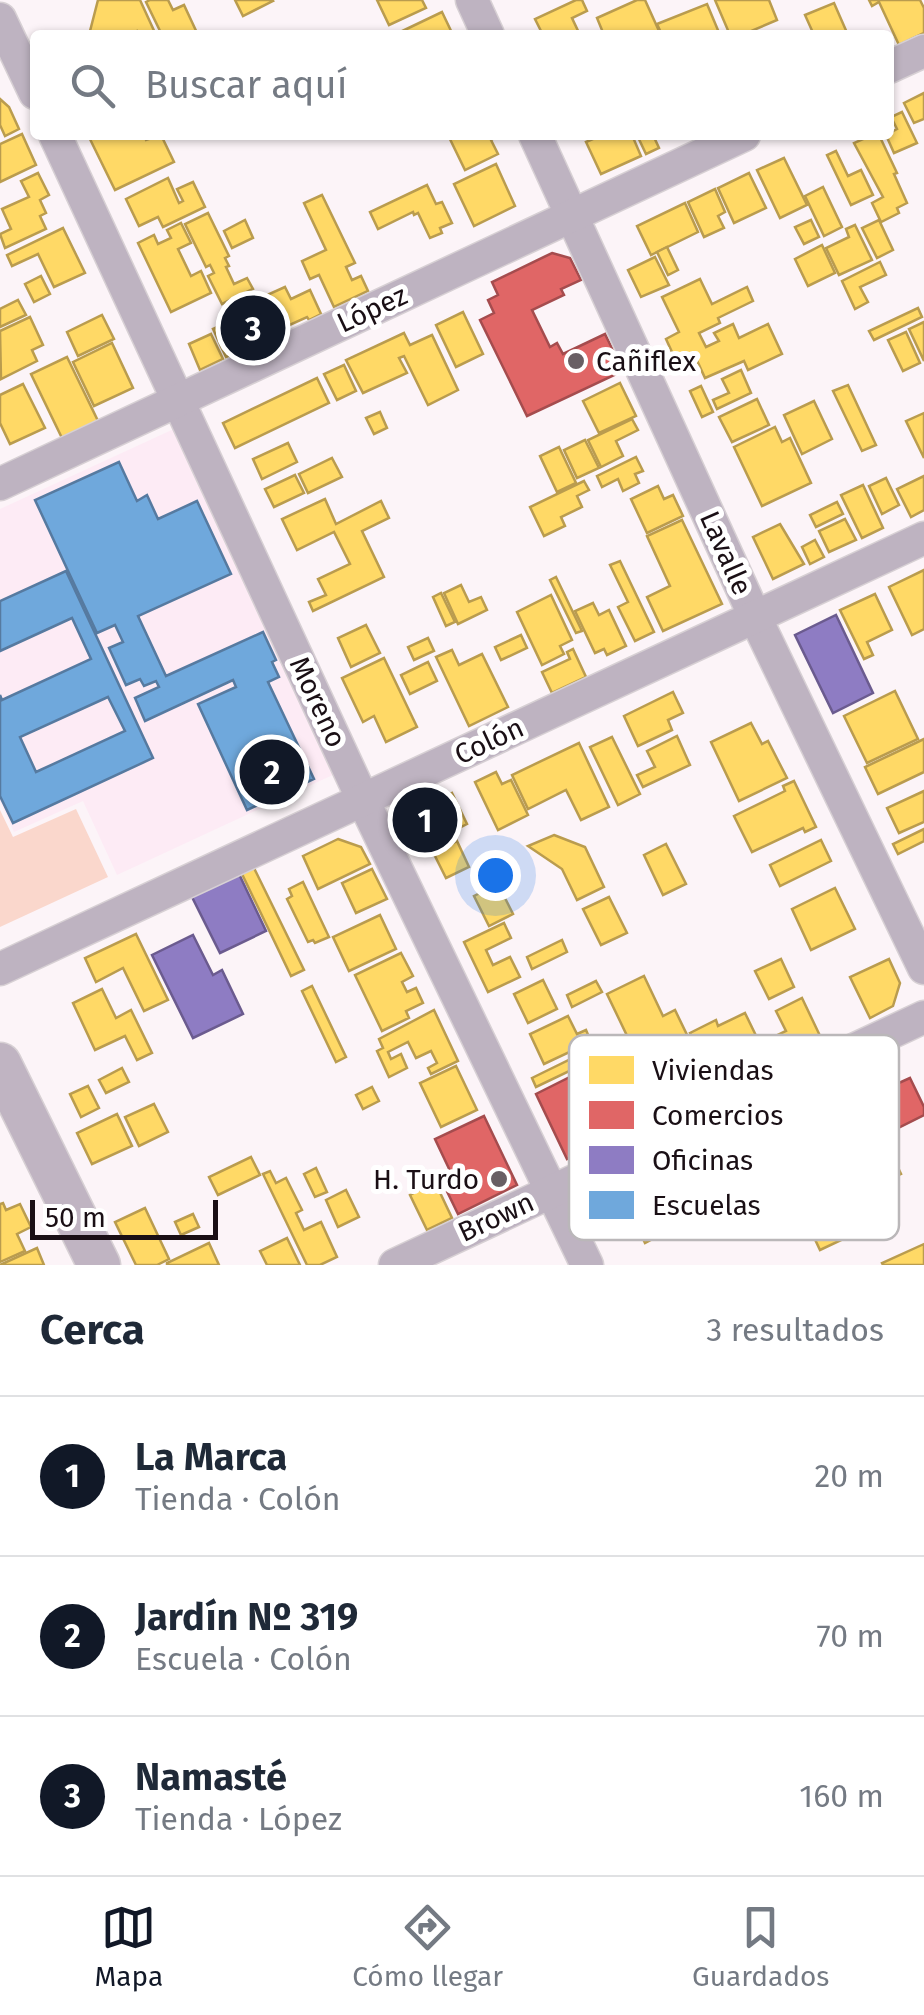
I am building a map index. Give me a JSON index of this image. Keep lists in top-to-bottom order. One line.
{"streets":{"street":["López","Lavalle","Moreno","Colón","Brown"]},"crossings":[["López","Lavalle"],["López","Moreno"],["Lavalle","Colón"],["Moreno","Colón"],["Moreno","Brown"]],"places":["Cañiflex","H. Turdo"],"legend":["Viviendas","Comercios","Oficinas","Escuelas"],"scale_bar":"50 m","page":{"search":"Buscar aquí","pins":["3","2","1"],"scale":"50 m","heading":["Cerca","3 resultados"],"list":[{"mark":"1","name":"La Marca","note":"Tienda · Colón","value":"20 m"},{"mark":"2","name":"Jardín Nº 319","note":"Escuela · Colón","value":"70 m"},{"mark":"3","name":"Namasté","note":"Tienda · López","value":"160 m"}],"nav":["Mapa","Cómo llegar","Guardados"]}}
